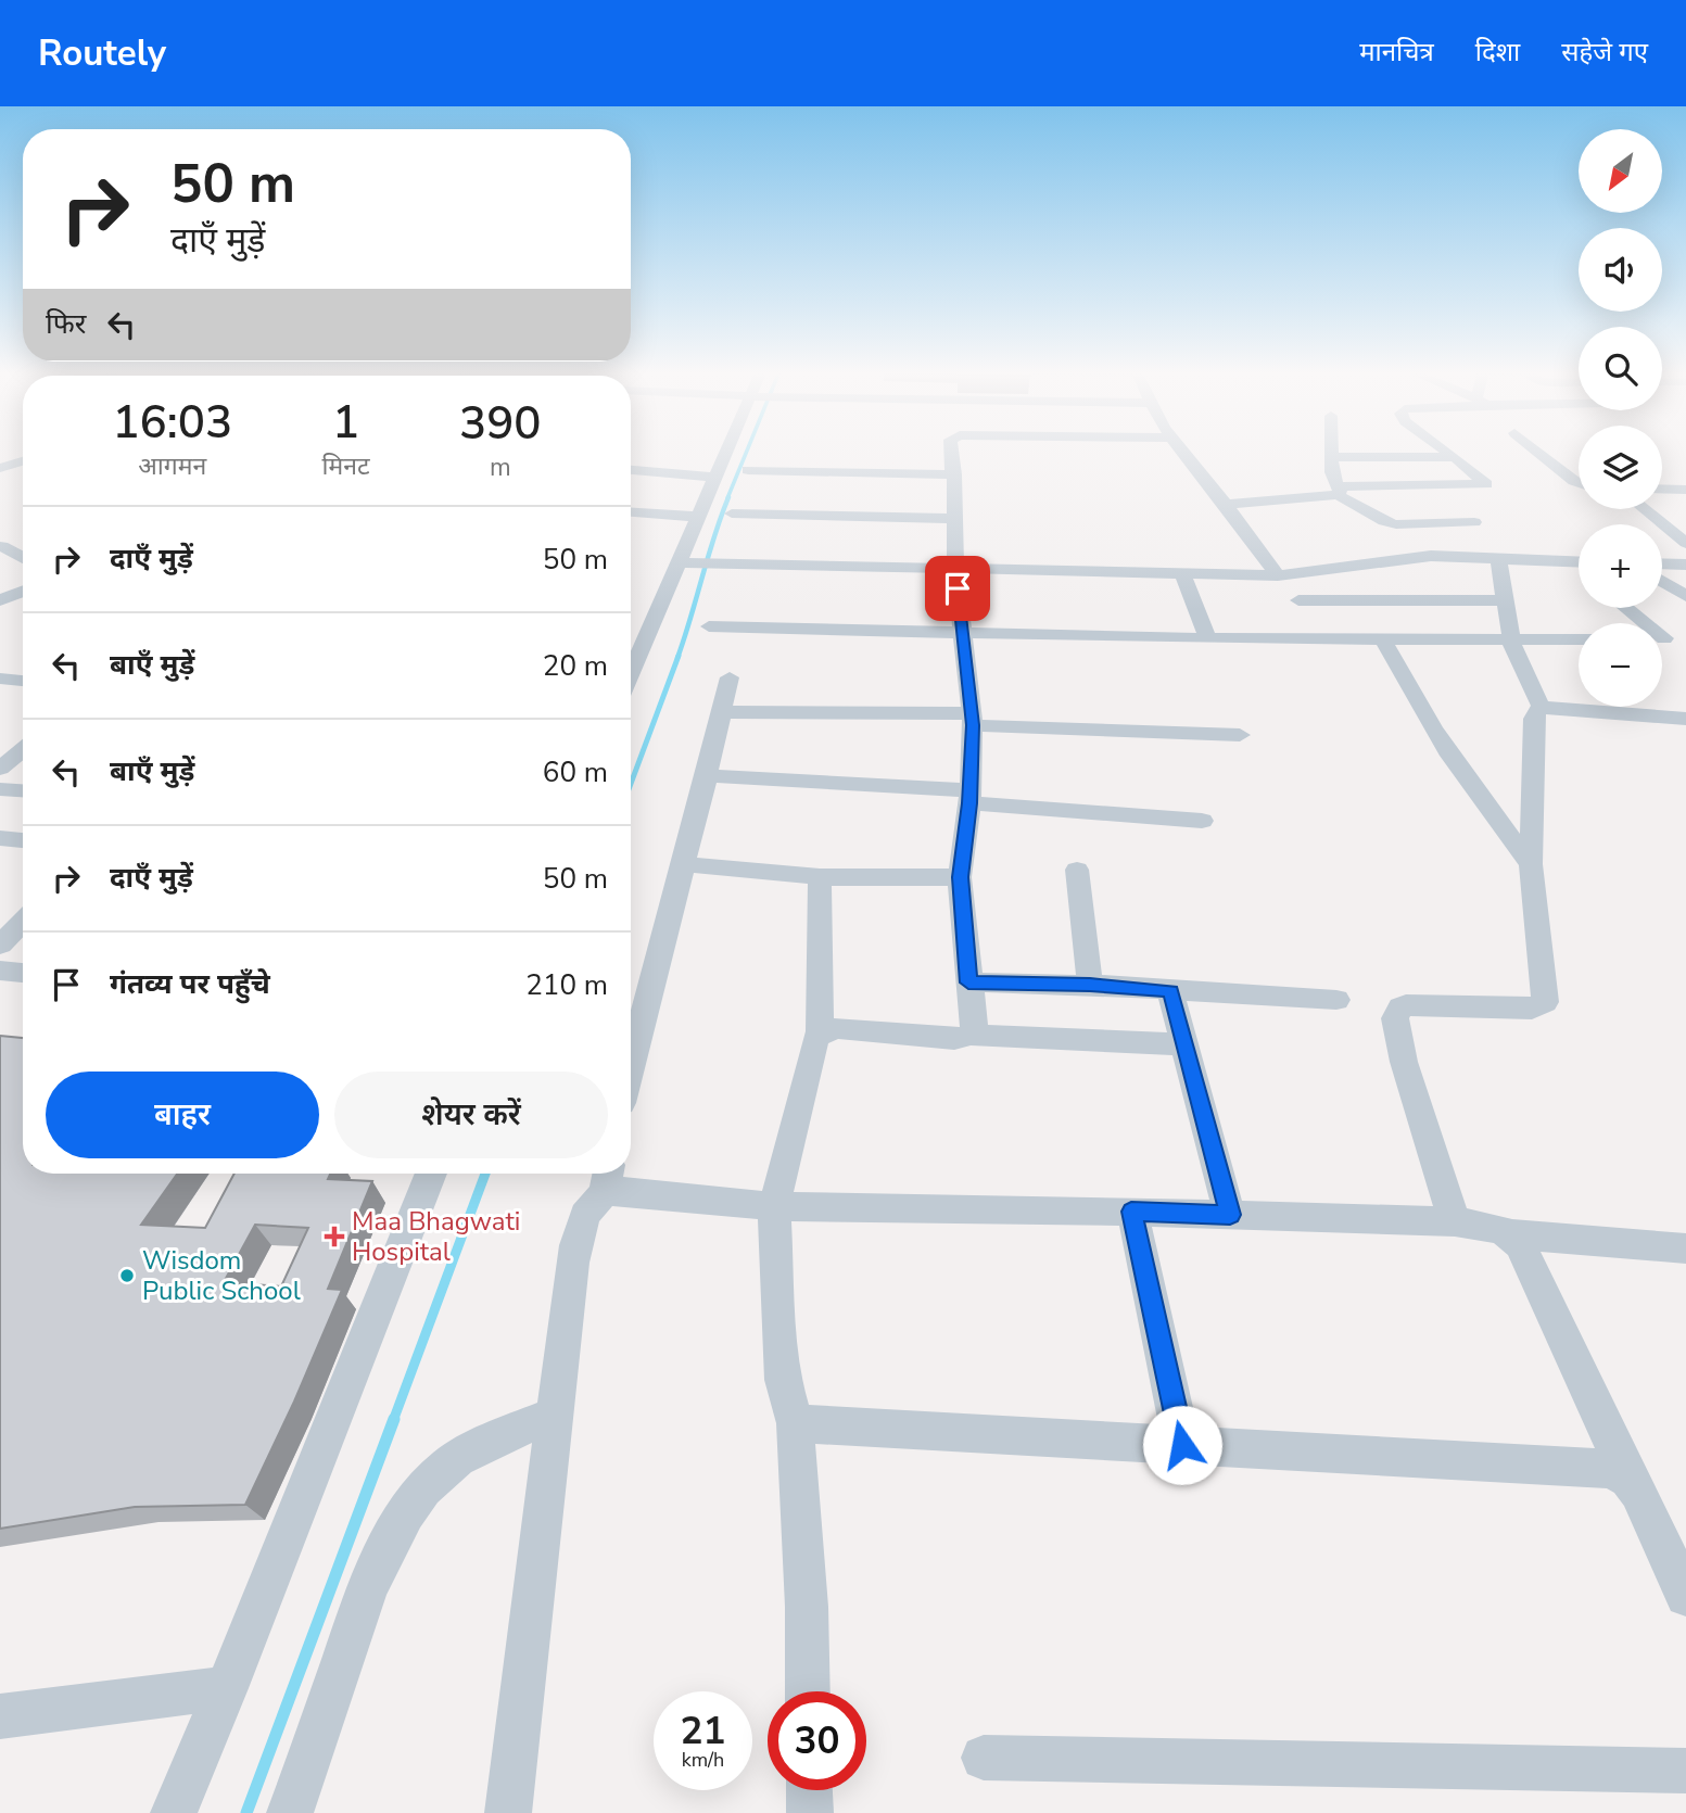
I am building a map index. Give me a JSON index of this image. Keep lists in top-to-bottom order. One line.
{"places":{"health":["Maa Bhagwati Hospital"],"other":["Wisdom Public School"]},"north":"bottom left","page":{"header":"Routely","nav":["मानचित्र","दिशा","सहेजे गए"],"map_buttons":["+","−"],"turn":["50 m","दाएँ मुड़ें"],"then":"फिर","eta":["16:03","आगमन","1","मिनट","390","m"],"list":[{"name":"दाएँ मुड़ें","value":"50 m"},{"name":"बाएँ मुड़ें","value":"20 m"},{"name":"बाएँ मुड़ें","value":"60 m"},{"name":"दाएँ मुड़ें","value":"50 m"},{"name":"गंतव्य पर पहुँचे","value":"210 m"}],"buttons":["बाहर","शेयर करें"],"speed":"21 km/h","limit":"30"}}
